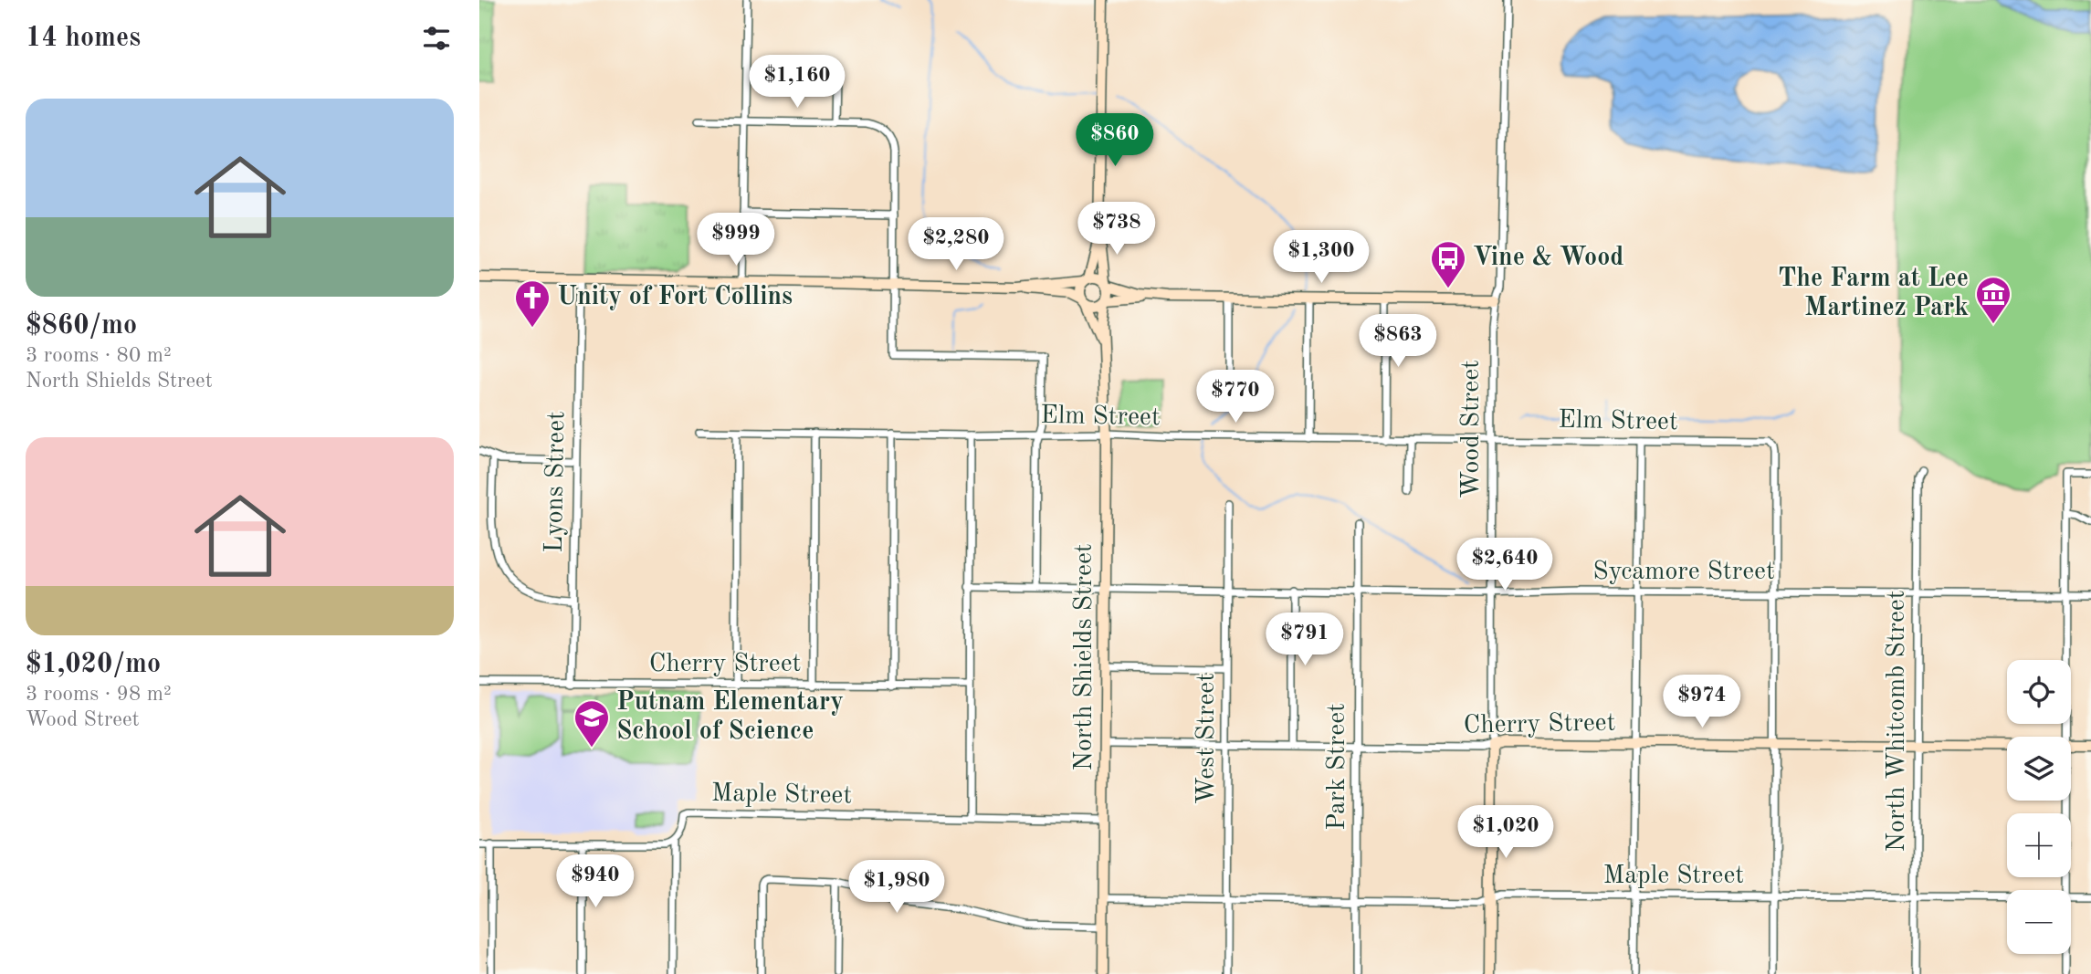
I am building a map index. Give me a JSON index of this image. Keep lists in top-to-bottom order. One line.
{"streets":{"street":["Elm Street","Wood Street","Lyons Street","Sycamore Street","North Shields Street","Cherry Street","North Whitcomb Street","West Street","Park Street","Maple Street"]},"crossings":[["Elm Street","Wood Street"],["Elm Street","Sycamore Street"],["Elm Street","North Shields Street"],["Wood Street","Sycamore Street"],["Wood Street","Cherry Street"],["Wood Street","Maple Street"],["Lyons Street","Cherry Street"],["Sycamore Street","North Shields Street"],["Sycamore Street","North Whitcomb Street"],["Sycamore Street","West Street"],["Sycamore Street","Park Street"],["North Shields Street","Cherry Street"],["North Shields Street","Maple Street"],["Cherry Street","North Whitcomb Street"],["Cherry Street","West Street"],["Cherry Street","Park Street"],["North Whitcomb Street","Maple Street"],["West Street","Maple Street"],["Park Street","Maple Street"]],"places":{"bus stop":["Vine & Wood"],"museum":["The Farm at Lee Martinez Park"],"church":["Unity of Fort Collins"],"school or university":["Putnam Elementary School of Science"]},"page":{"heading":"14 homes","price":["$1,160","$860","$738","$999","$2,280","$1,300","$863","$770","$2,640","$791","$974","$1,020","$940","$1,980"],"list":[{"name":"$860/mo","note":"3 rooms · 80 m² · North Shields Street"},{"name":"$1,020/mo","note":"3 rooms · 98 m² · Wood Street"}],"map_buttons":["+","−"]}}
